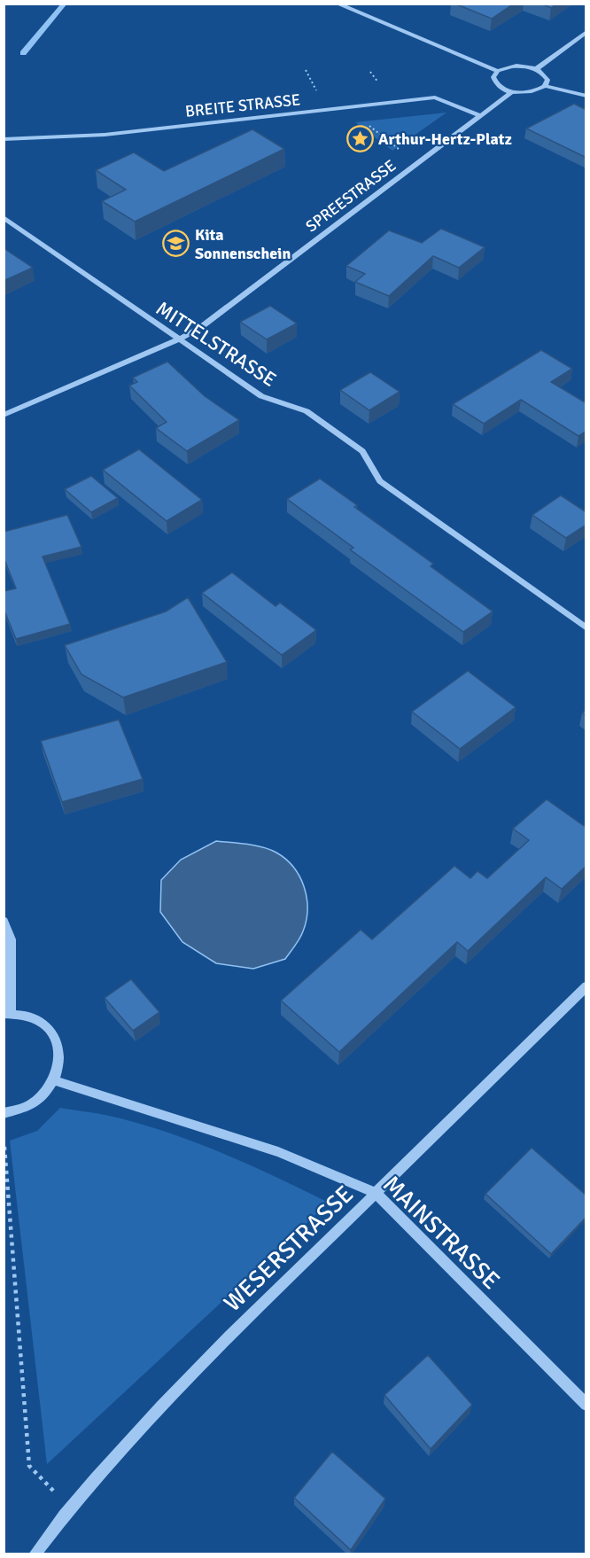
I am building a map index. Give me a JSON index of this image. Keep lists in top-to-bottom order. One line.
{"streets":{"street":["BREITE STRASSE","SPREESTRASSE","MITTELSTRASSE","MAINSTRASSE","WESERSTRASSE"]},"crossings":[["BREITE STRASSE","SPREESTRASSE"],["SPREESTRASSE","MITTELSTRASSE"],["MAINSTRASSE","WESERSTRASSE"]],"places":{"place":["Arthur-Hertz-Platz"],"school or university":["Kita Sonnenschein"]}}
